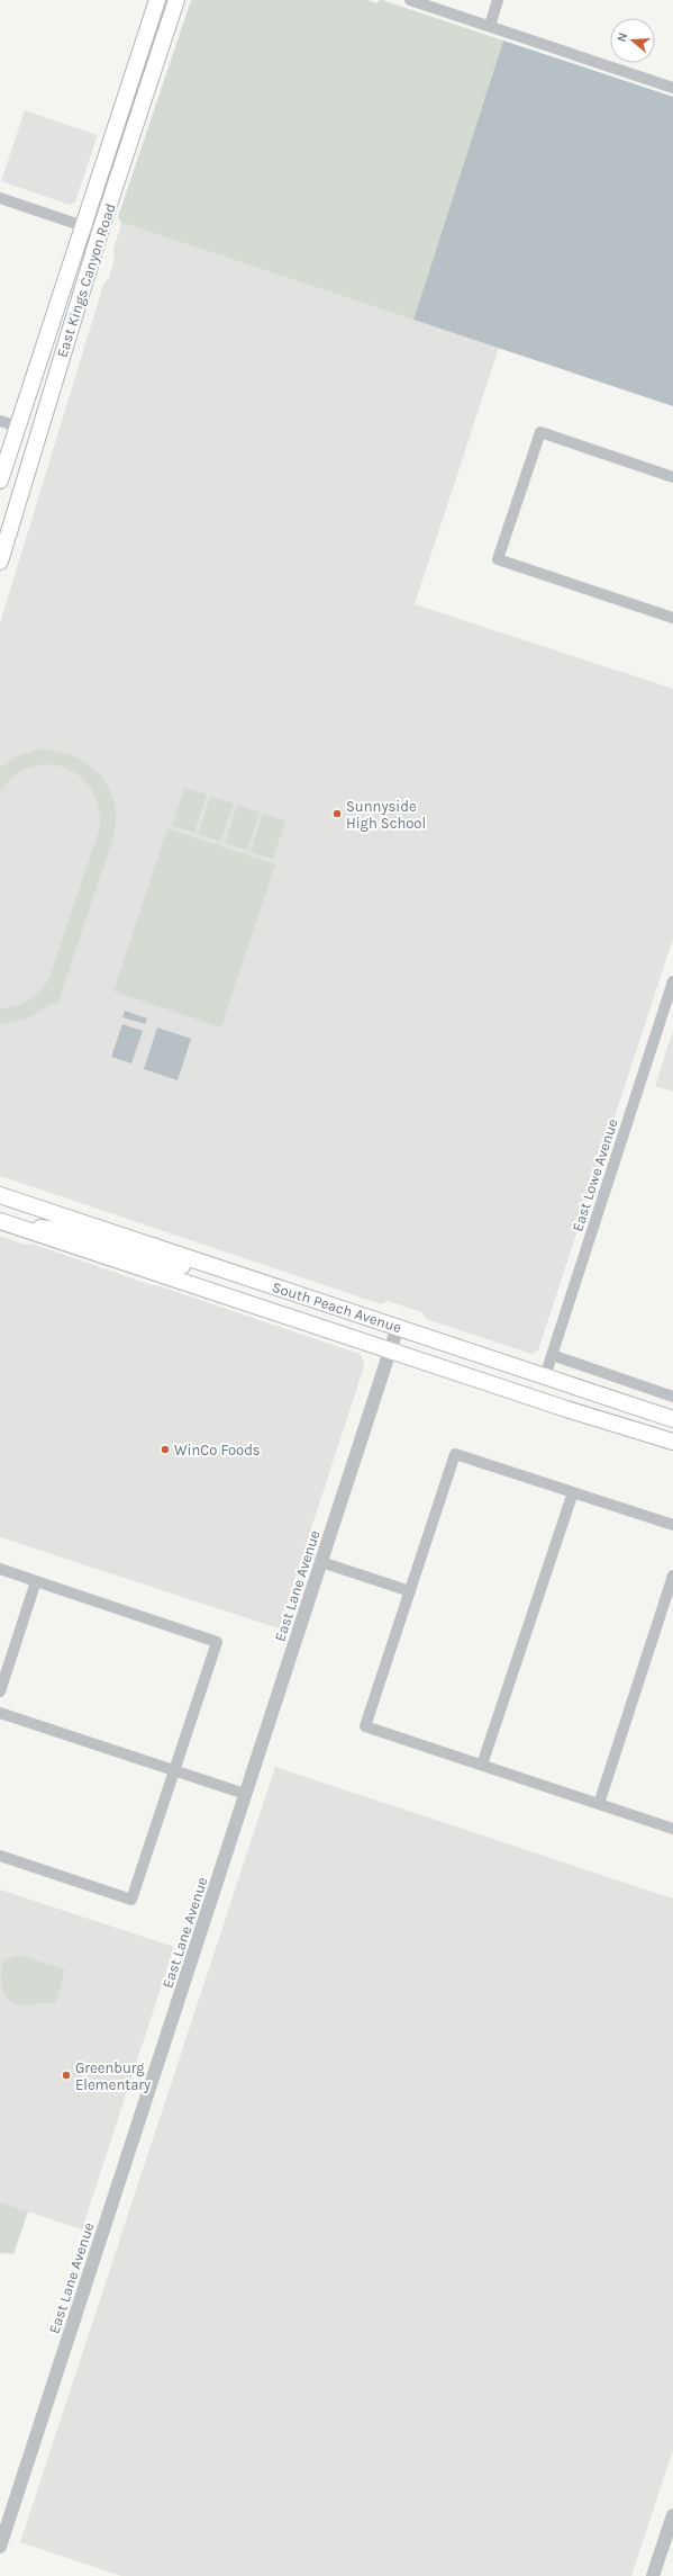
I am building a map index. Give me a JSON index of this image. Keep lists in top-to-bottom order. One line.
{"streets":{"main road":["East Kings Canyon Road","South Peach Avenue"],"street":["East Lowe Avenue","East Lane Avenue"]},"crossings":[["East Lowe Avenue","South Peach Avenue"],["South Peach Avenue","East Lane Avenue"]],"places":["Sunnyside High School","WinCo Foods","Greenburg Elementary"],"north":"left"}
